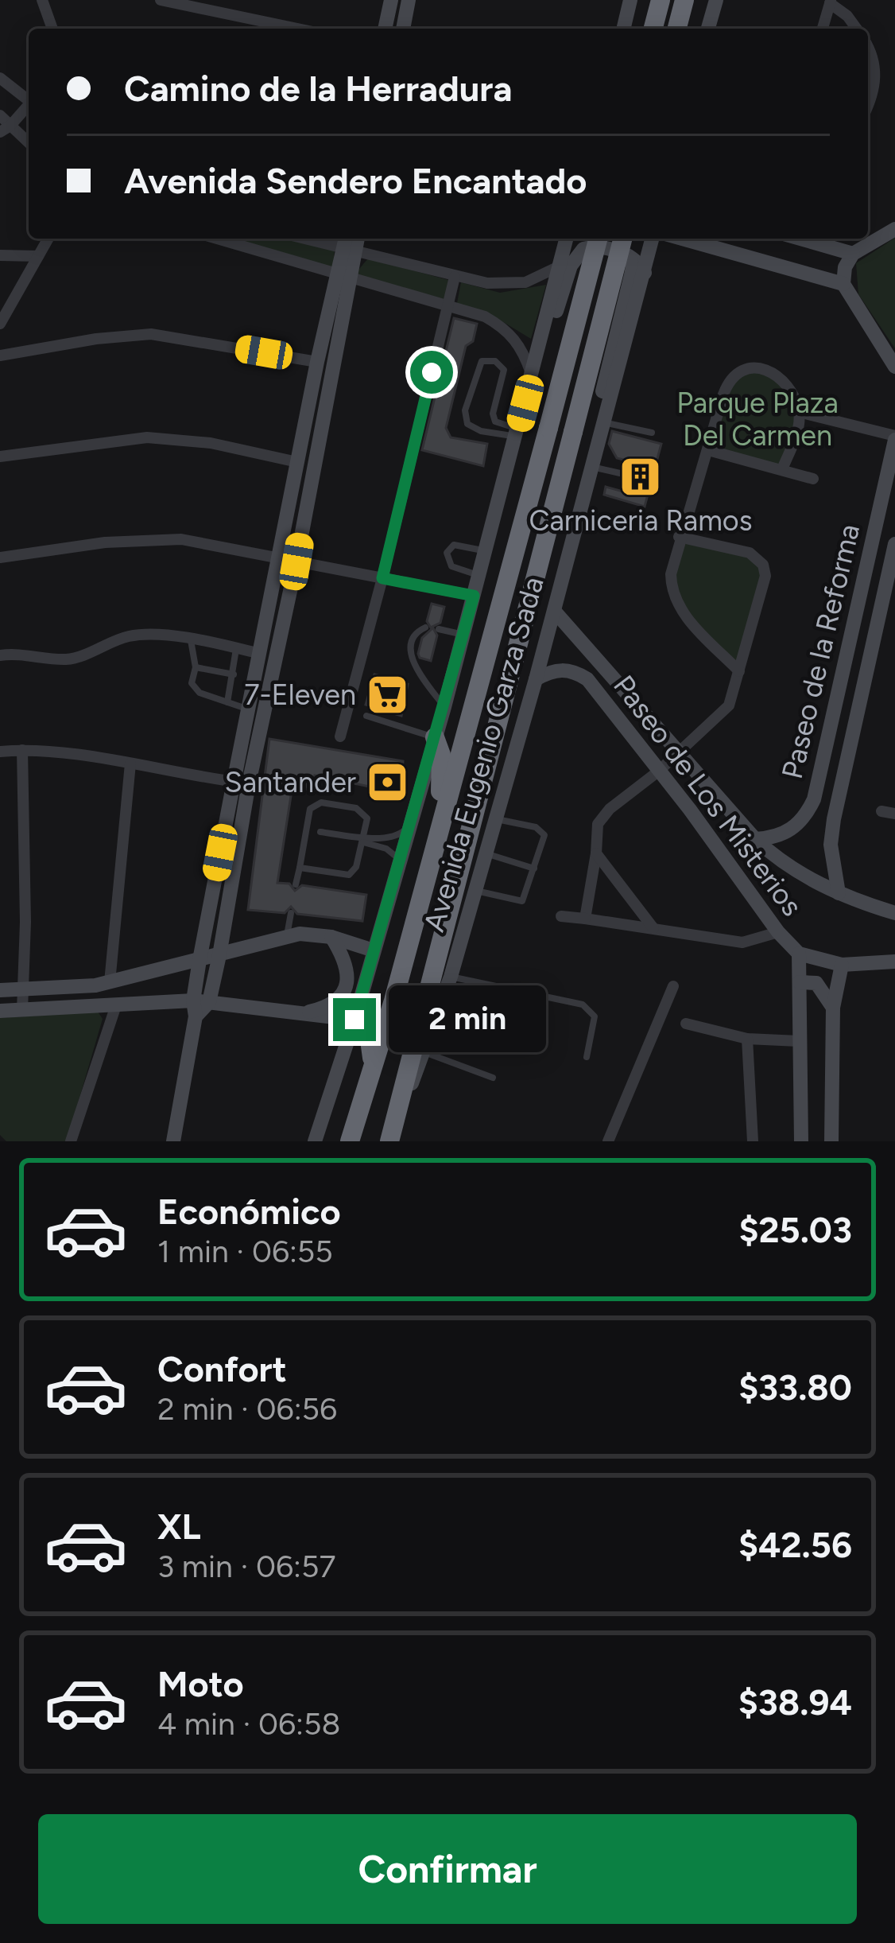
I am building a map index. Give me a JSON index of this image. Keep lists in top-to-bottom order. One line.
{"streets":{"highway":["Avenida Eugenio Garza Sada"],"street":["Paseo de la Reforma","Paseo de Los Misterios"]},"crossings":[["Paseo de la Reforma","Paseo de Los Misterios"],["Avenida Eugenio Garza Sada","Paseo de Los Misterios"]],"parks":["Parque Plaza Del Carmen"],"places":{"building":["Carniceria Ramos"],"supermarket":["7-Eleven"],"bank":["Santander"]},"page":{"banner":["Camino de la Herradura","Avenida Sendero Encantado"],"bubble":"2 min","list":[{"name":"Económico","note":"1 min · 06:55","value":"$25.03"},{"name":"Confort","note":"2 min · 06:56","value":"$33.80"},{"name":"XL","note":"3 min · 06:57","value":"$42.56"},{"name":"Moto","note":"4 min · 06:58","value":"$38.94"}],"buttons":"Confirmar"}}
